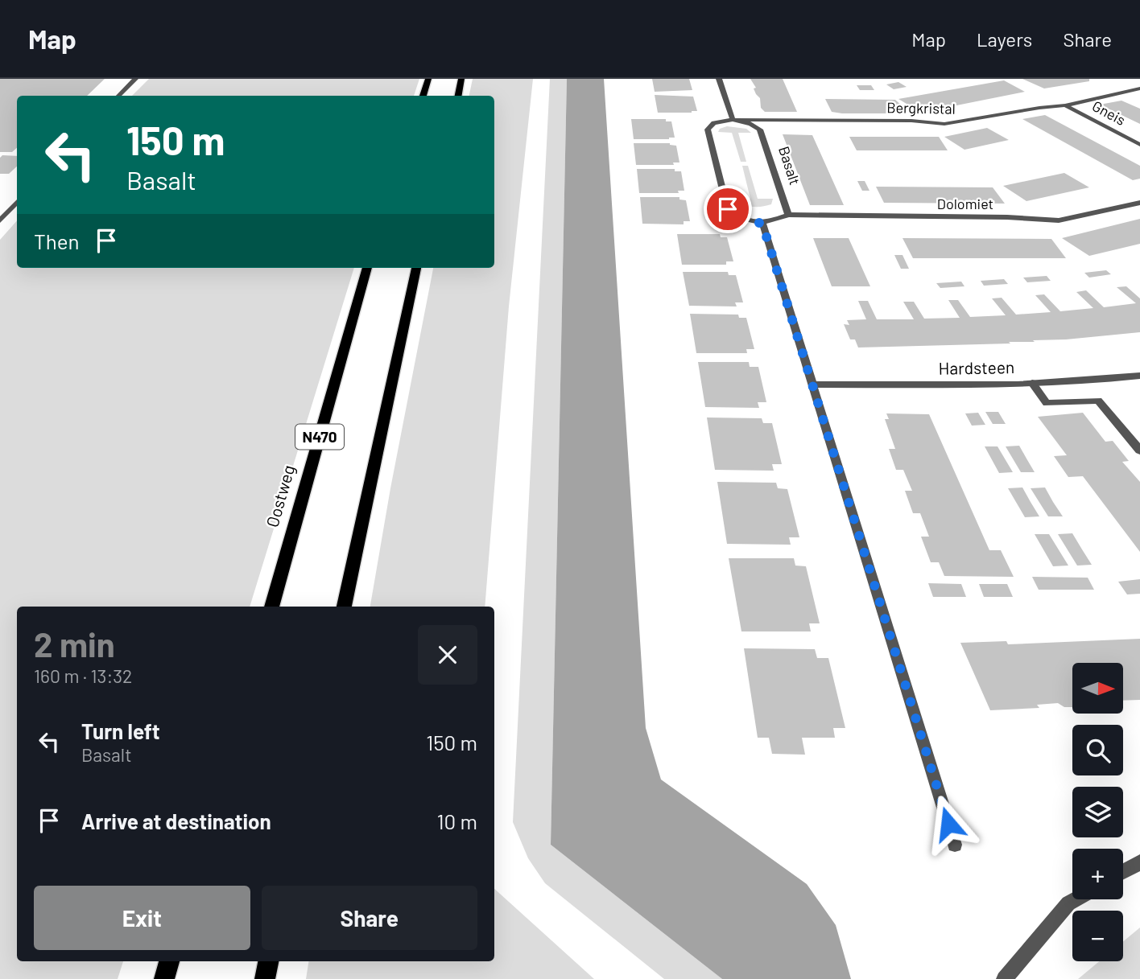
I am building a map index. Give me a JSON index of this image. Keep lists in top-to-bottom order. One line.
{"streets":{"main road":["N470","Oostweg"],"street":["Bergkristal","Gneis","Basalt","Dolomiet","Hardsteen"]},"crossings":[["Bergkristal","Gneis"],["Bergkristal","Basalt"],["Basalt","Dolomiet"]],"north":"right","page":{"header":"Map","nav":["Map","Layers","Share"],"turn":["150 m","Basalt"],"then":"Then","heading":["2 min","160 m · 13:32"],"map_buttons":["+","−"],"list":[{"name":"Turn left","note":"Basalt","value":"150 m"},{"name":"Arrive at destination","value":"10 m"}],"buttons":["Exit","Share"]}}
